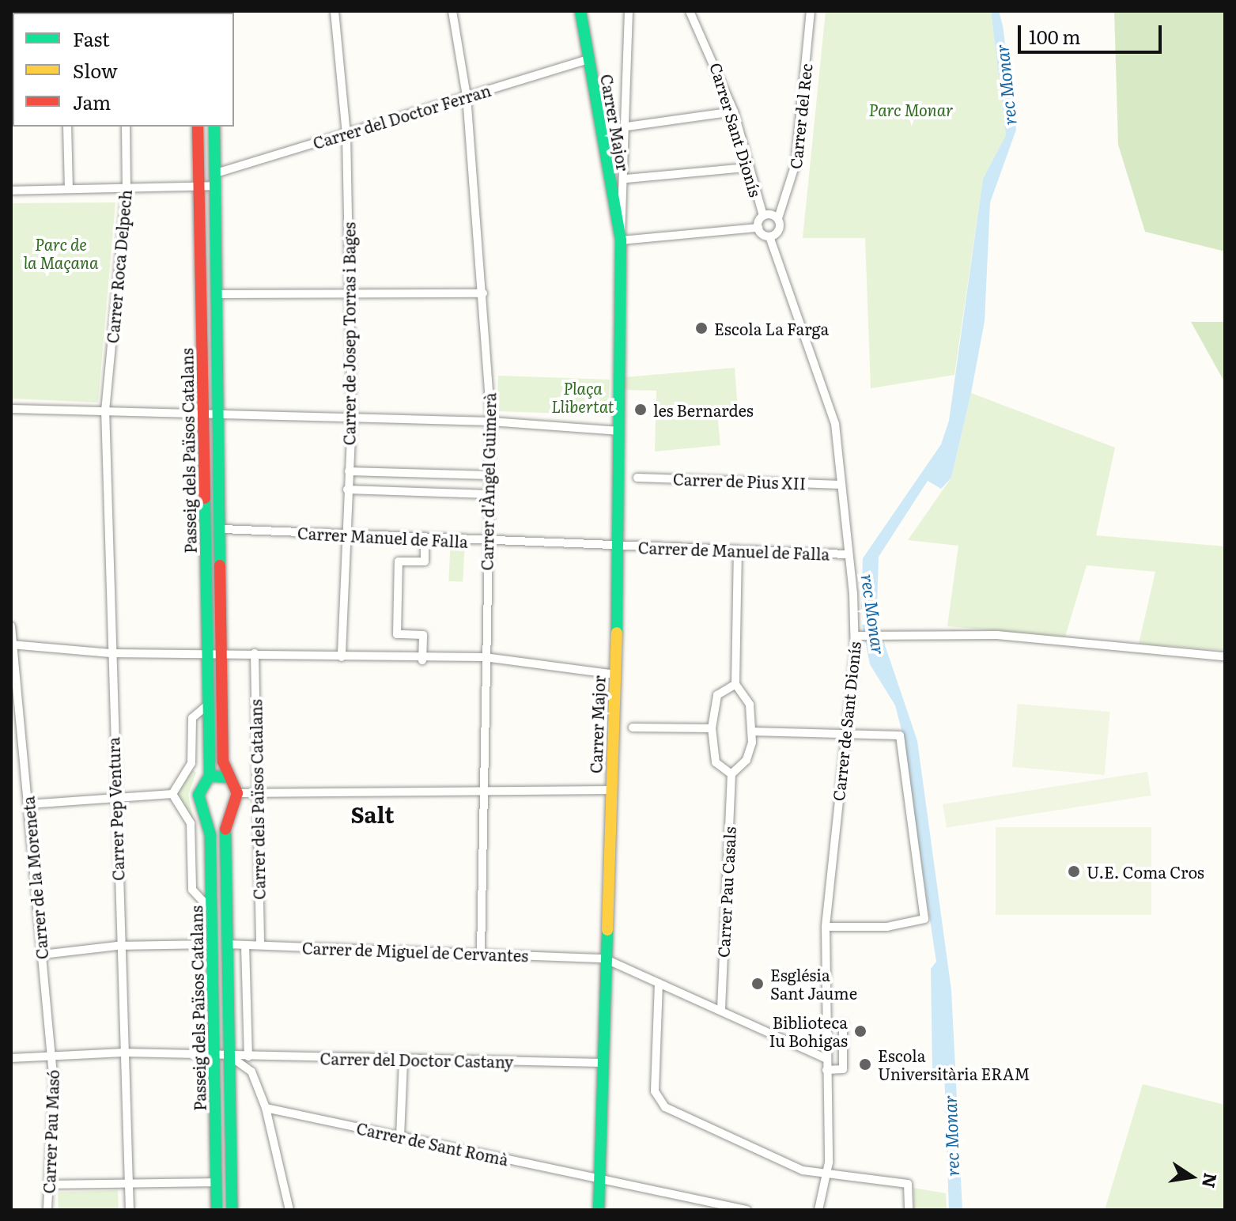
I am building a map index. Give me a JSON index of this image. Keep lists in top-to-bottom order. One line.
{"streets":{"main road":["Carrer Major","Passeig dels Països Catalans"],"street":["Carrer del Doctor Ferran","Carrer del Rec","Carrer Sant Dionís","Carrer Roca Delpech","Carrer de Josep Torras i Bages","Carrer de Pius XII","Carrer d'Àngel Guimerà","Carrer Manuel de Falla","Carrer de Manuel de Falla","Carrer de Sant Dionís","Carrer dels Països Catalans","Carrer Pep Ventura","Carrer de la Moreneta","Carrer Pau Casals","Carrer de Miguel de Cervantes","Carrer del Doctor Castany","Carrer Pau Masó","Carrer de Sant Romà"]},"crossings":[["Carrer del Doctor Ferran","Carrer Major"],["Carrer del Doctor Ferran","Carrer de Josep Torras i Bages"],["Carrer del Doctor Ferran","Carrer d'Àngel Guimerà"],["Carrer del Rec","Carrer de Sant Dionís"],["Carrer Major","Carrer Manuel de Falla"],["Carrer Major","Carrer de Manuel de Falla"],["Carrer Major","Carrer de Miguel de Cervantes"],["Carrer Major","Carrer del Doctor Castany"],["Carrer Major","Carrer de Sant Romà"],["Carrer Roca Delpech","Carrer Pep Ventura"],["Carrer de Josep Torras i Bages","Carrer Manuel de Falla"],["Passeig dels Països Catalans","Carrer del Doctor Castany"],["Carrer de Pius XII","Carrer de Sant Dionís"],["Carrer d'Àngel Guimerà","Carrer Manuel de Falla"],["Carrer d'Àngel Guimerà","Carrer de Miguel de Cervantes"],["Carrer Manuel de Falla","Carrer de Manuel de Falla"],["Carrer de Manuel de Falla","Carrer de Sant Dionís"],["Carrer dels Països Catalans","Carrer de Miguel de Cervantes"],["Carrer Pep Ventura","Carrer del Doctor Castany"],["Carrer de la Moreneta","Carrer del Doctor Castany"],["Carrer de la Moreneta","Carrer Pau Masó"],["Carrer del Doctor Castany","Carrer Pau Masó"]],"districts":["Salt"],"water":["rec Monar"],"parks":["Parc Monar","Parc de la Maçana","Plaça Llibertat"],"places":["Escola La Farga","les Bernardes","U.E. Coma Cros","Església Sant Jaume","Biblioteca Iu Bohigas","Escola Universitària ERAM"],"legend":["Fast","Slow","Jam"],"scale_bar":"100 m","north":"right"}
